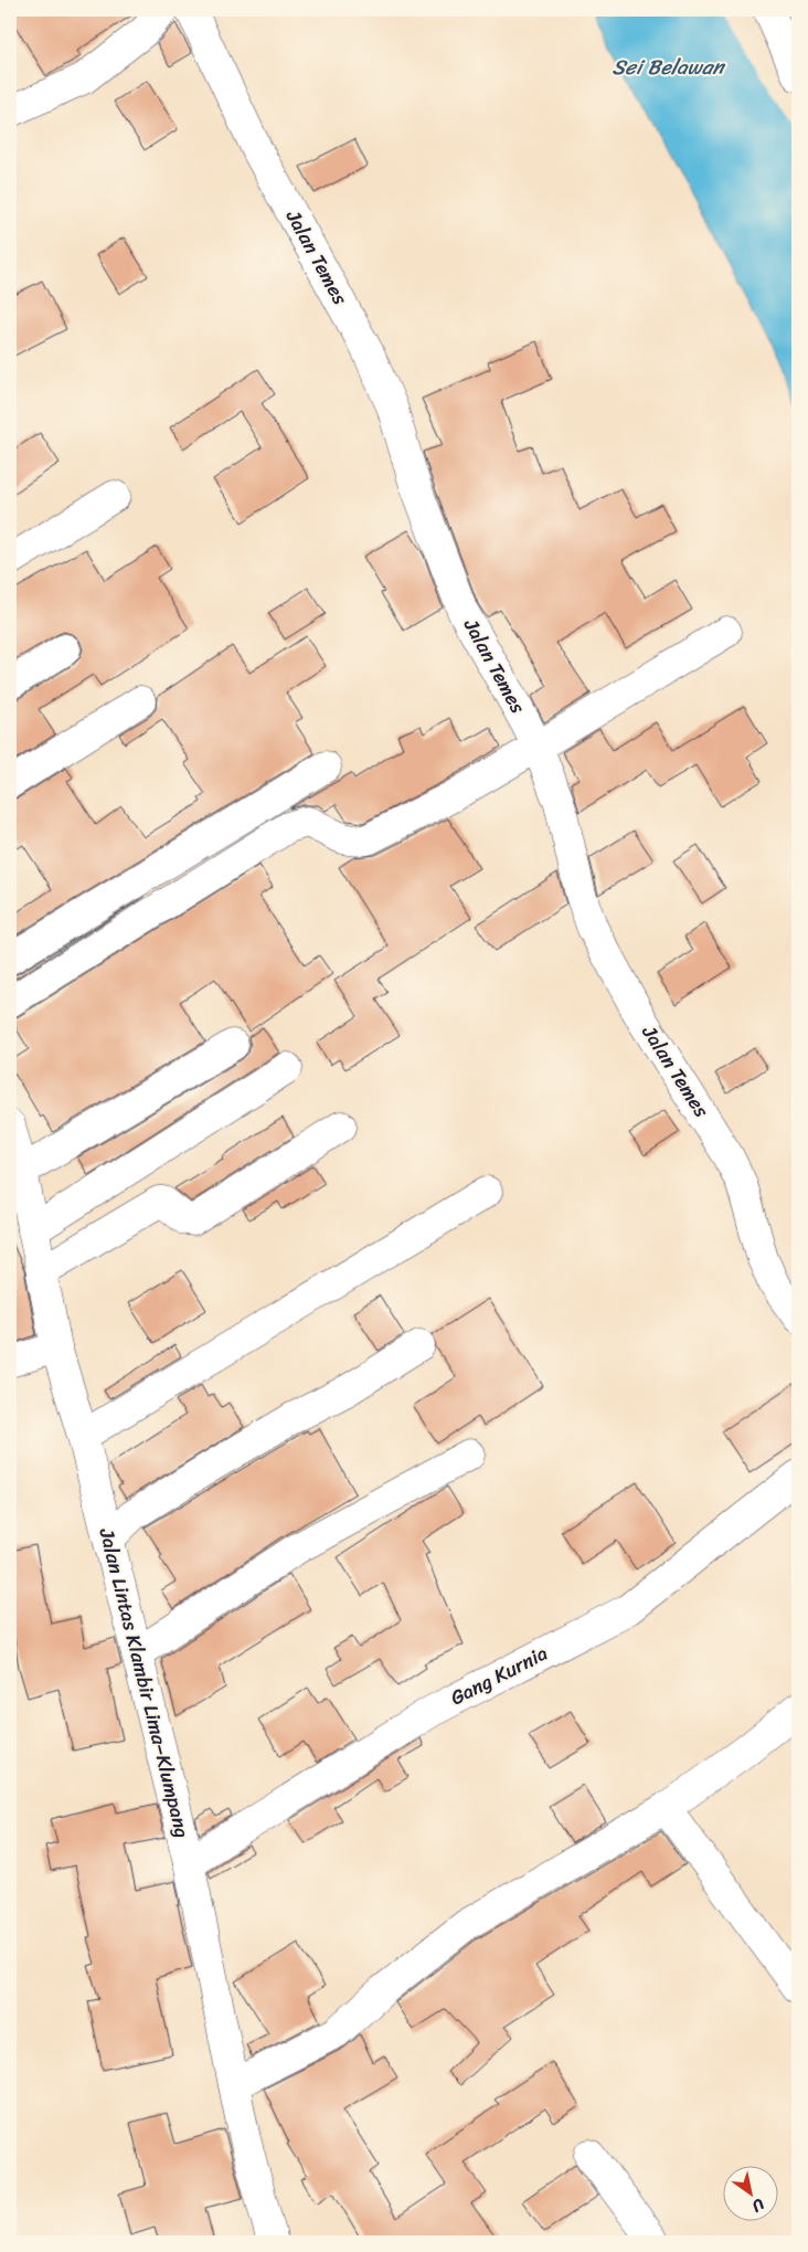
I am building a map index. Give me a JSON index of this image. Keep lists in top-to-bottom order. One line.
{"streets":{"street":["Jalan Temes","Gang Kurnia","Jalan Lintas Klambir Lima–Klumpang"]},"crossings":[["Gang Kurnia","Jalan Lintas Klambir Lima–Klumpang"]],"water":["Sei Belawan"],"north":"bottom right"}
